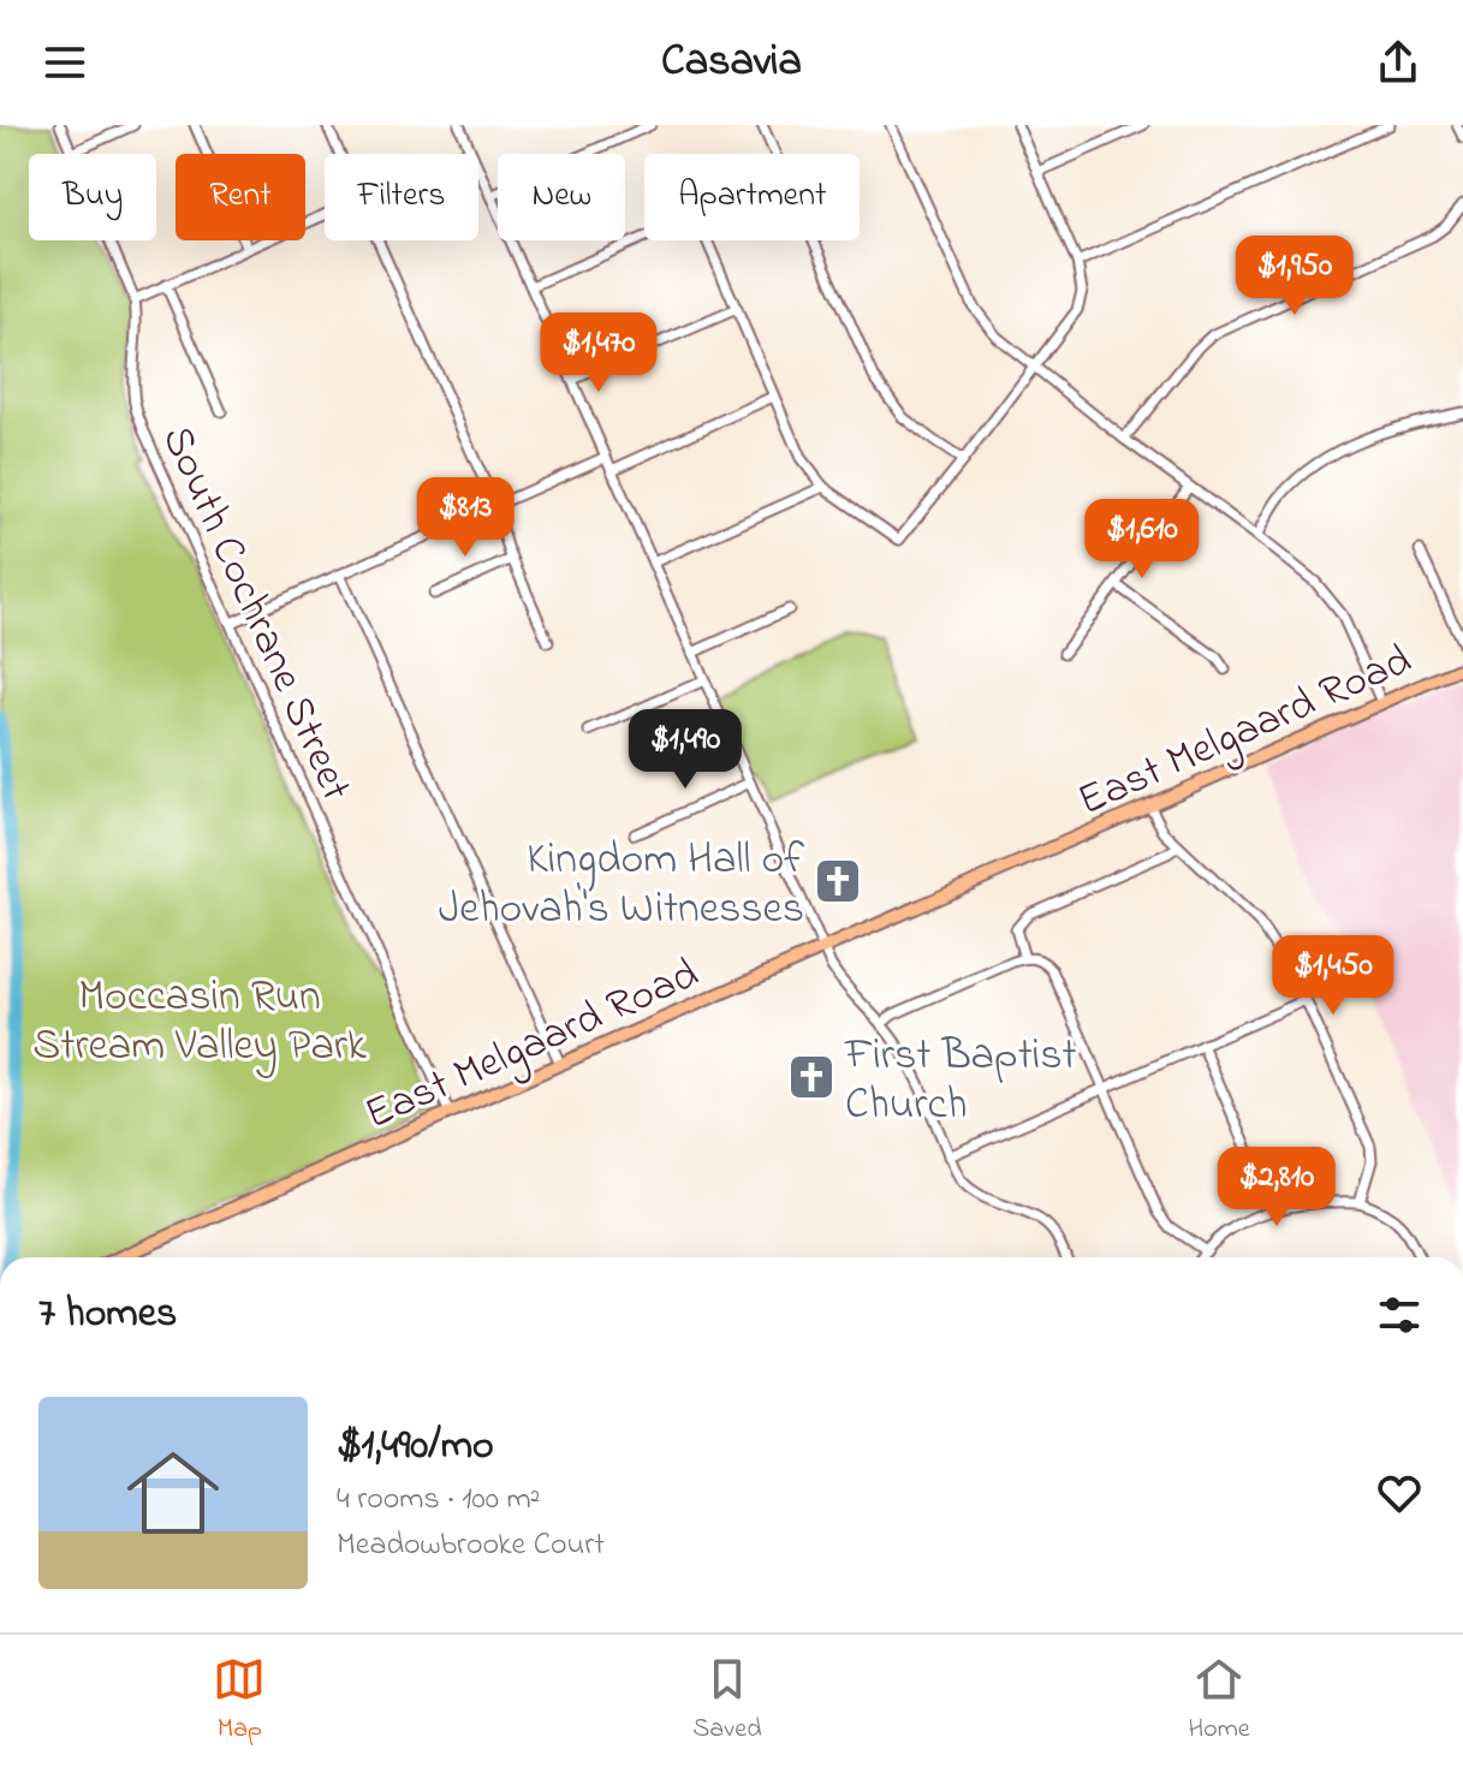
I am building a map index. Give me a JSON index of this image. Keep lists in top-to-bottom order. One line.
{"streets":{"main road":["East Melgaard Road"],"street":["South Cochrane Street"]},"crossings":[["South Cochrane Street","East Melgaard Road"]],"parks":["Moccasin Run Stream Valley Park"],"places":{"church":["Kingdom Hall of Jehovah's Witnesses","First Baptist Church"]},"page":{"header":"Casavia","chip":["Buy","Rent","Filters","New","Apartment"],"price":["$1,950","$1,470","$813","$1,610","$1,490","$1,450","$2,810"],"heading":"7 homes","list":[{"name":"$1,490/mo","note":"4 rooms · 100 m² · Meadowbrooke Court"}],"tabs":["Map","Saved","Home"]}}
